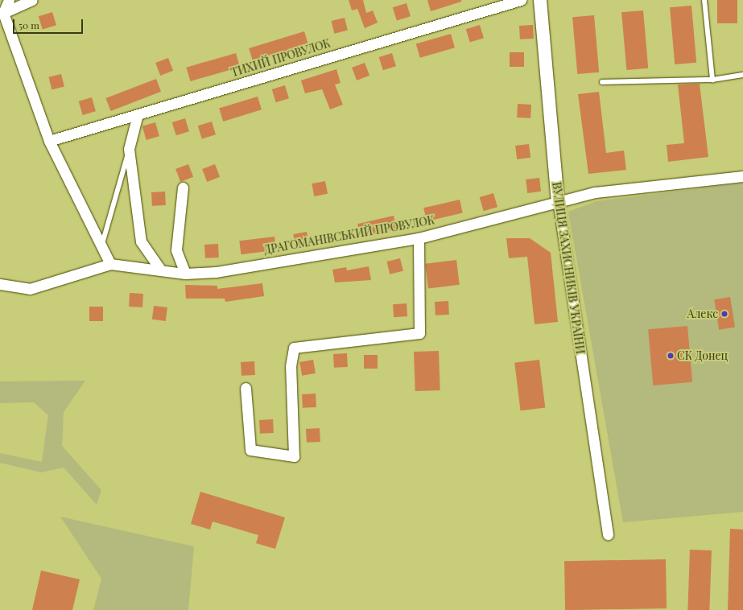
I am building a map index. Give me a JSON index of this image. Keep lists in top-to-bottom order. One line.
{"streets":{"street":["ТИХИЙ ПРОВУЛОК","ДРАГОМАНІВСЬКИЙ ПРОВУЛОК","ВУЛИЦЯ ЗАХИСНИКІВ УКРАЇНИ"]},"crossings":[["ДРАГОМАНІВСЬКИЙ ПРОВУЛОК","ВУЛИЦЯ ЗАХИСНИКІВ УКРАЇНИ"]],"places":["Алекс","СК Донец"],"scale_bar":"50 m"}
